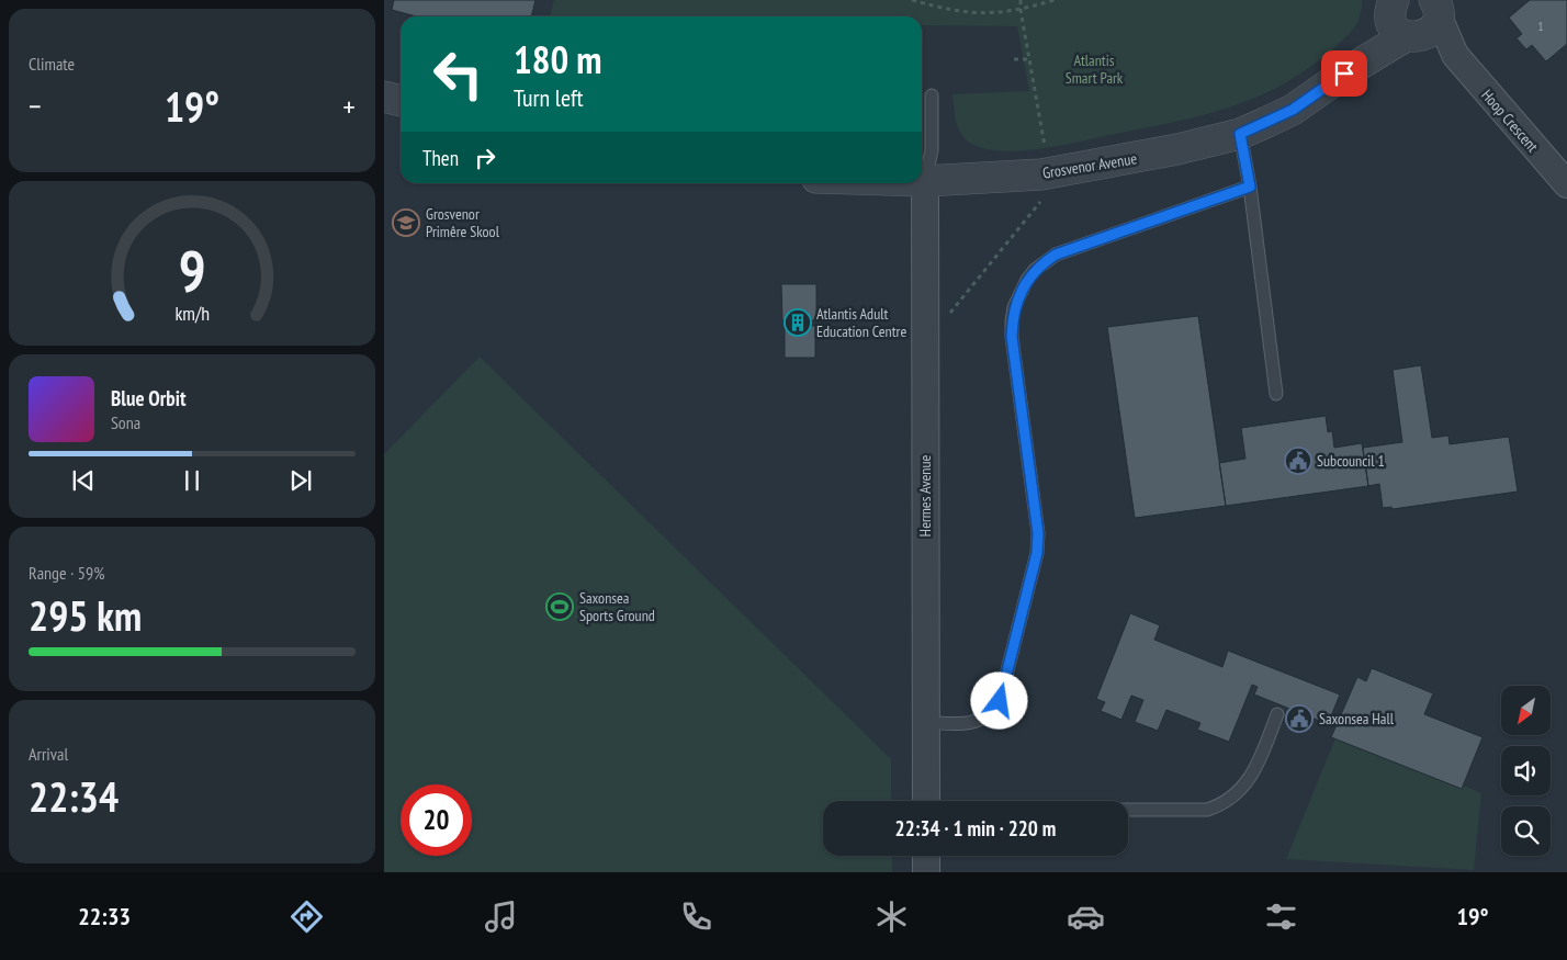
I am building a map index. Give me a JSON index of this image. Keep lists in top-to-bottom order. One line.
{"streets":{"street":["Hoop Crescent","Grosvenor Avenue","Hermes Avenue"]},"crossings":[["Hoop Crescent","Grosvenor Avenue"],["Grosvenor Avenue","Hermes Avenue"]],"parks":["Atlantis Smart Park"],"places":{"school or university":["Grosvenor Primêre Skool"],"building":["Atlantis Adult Education Centre"],"public building":["Subcouncil 1","Saxonsea Hall"],"sports":["Saxonsea Sports Ground"]},"house_numbers":["1"],"north":"bottom left","page":{"tile":["Climate",["Range · 59%","295 km"],["Arrival","22:34"]],"turn":["180 m","Turn left"],"heat":["−","19°","+"],"then":"Then","song":["Blue Orbit","Sona"],"limit":"20","trip":"22:34 · 1 min · 220 m","tabs":["22:33","19°"],"gauge":["9","km/h"]}}
